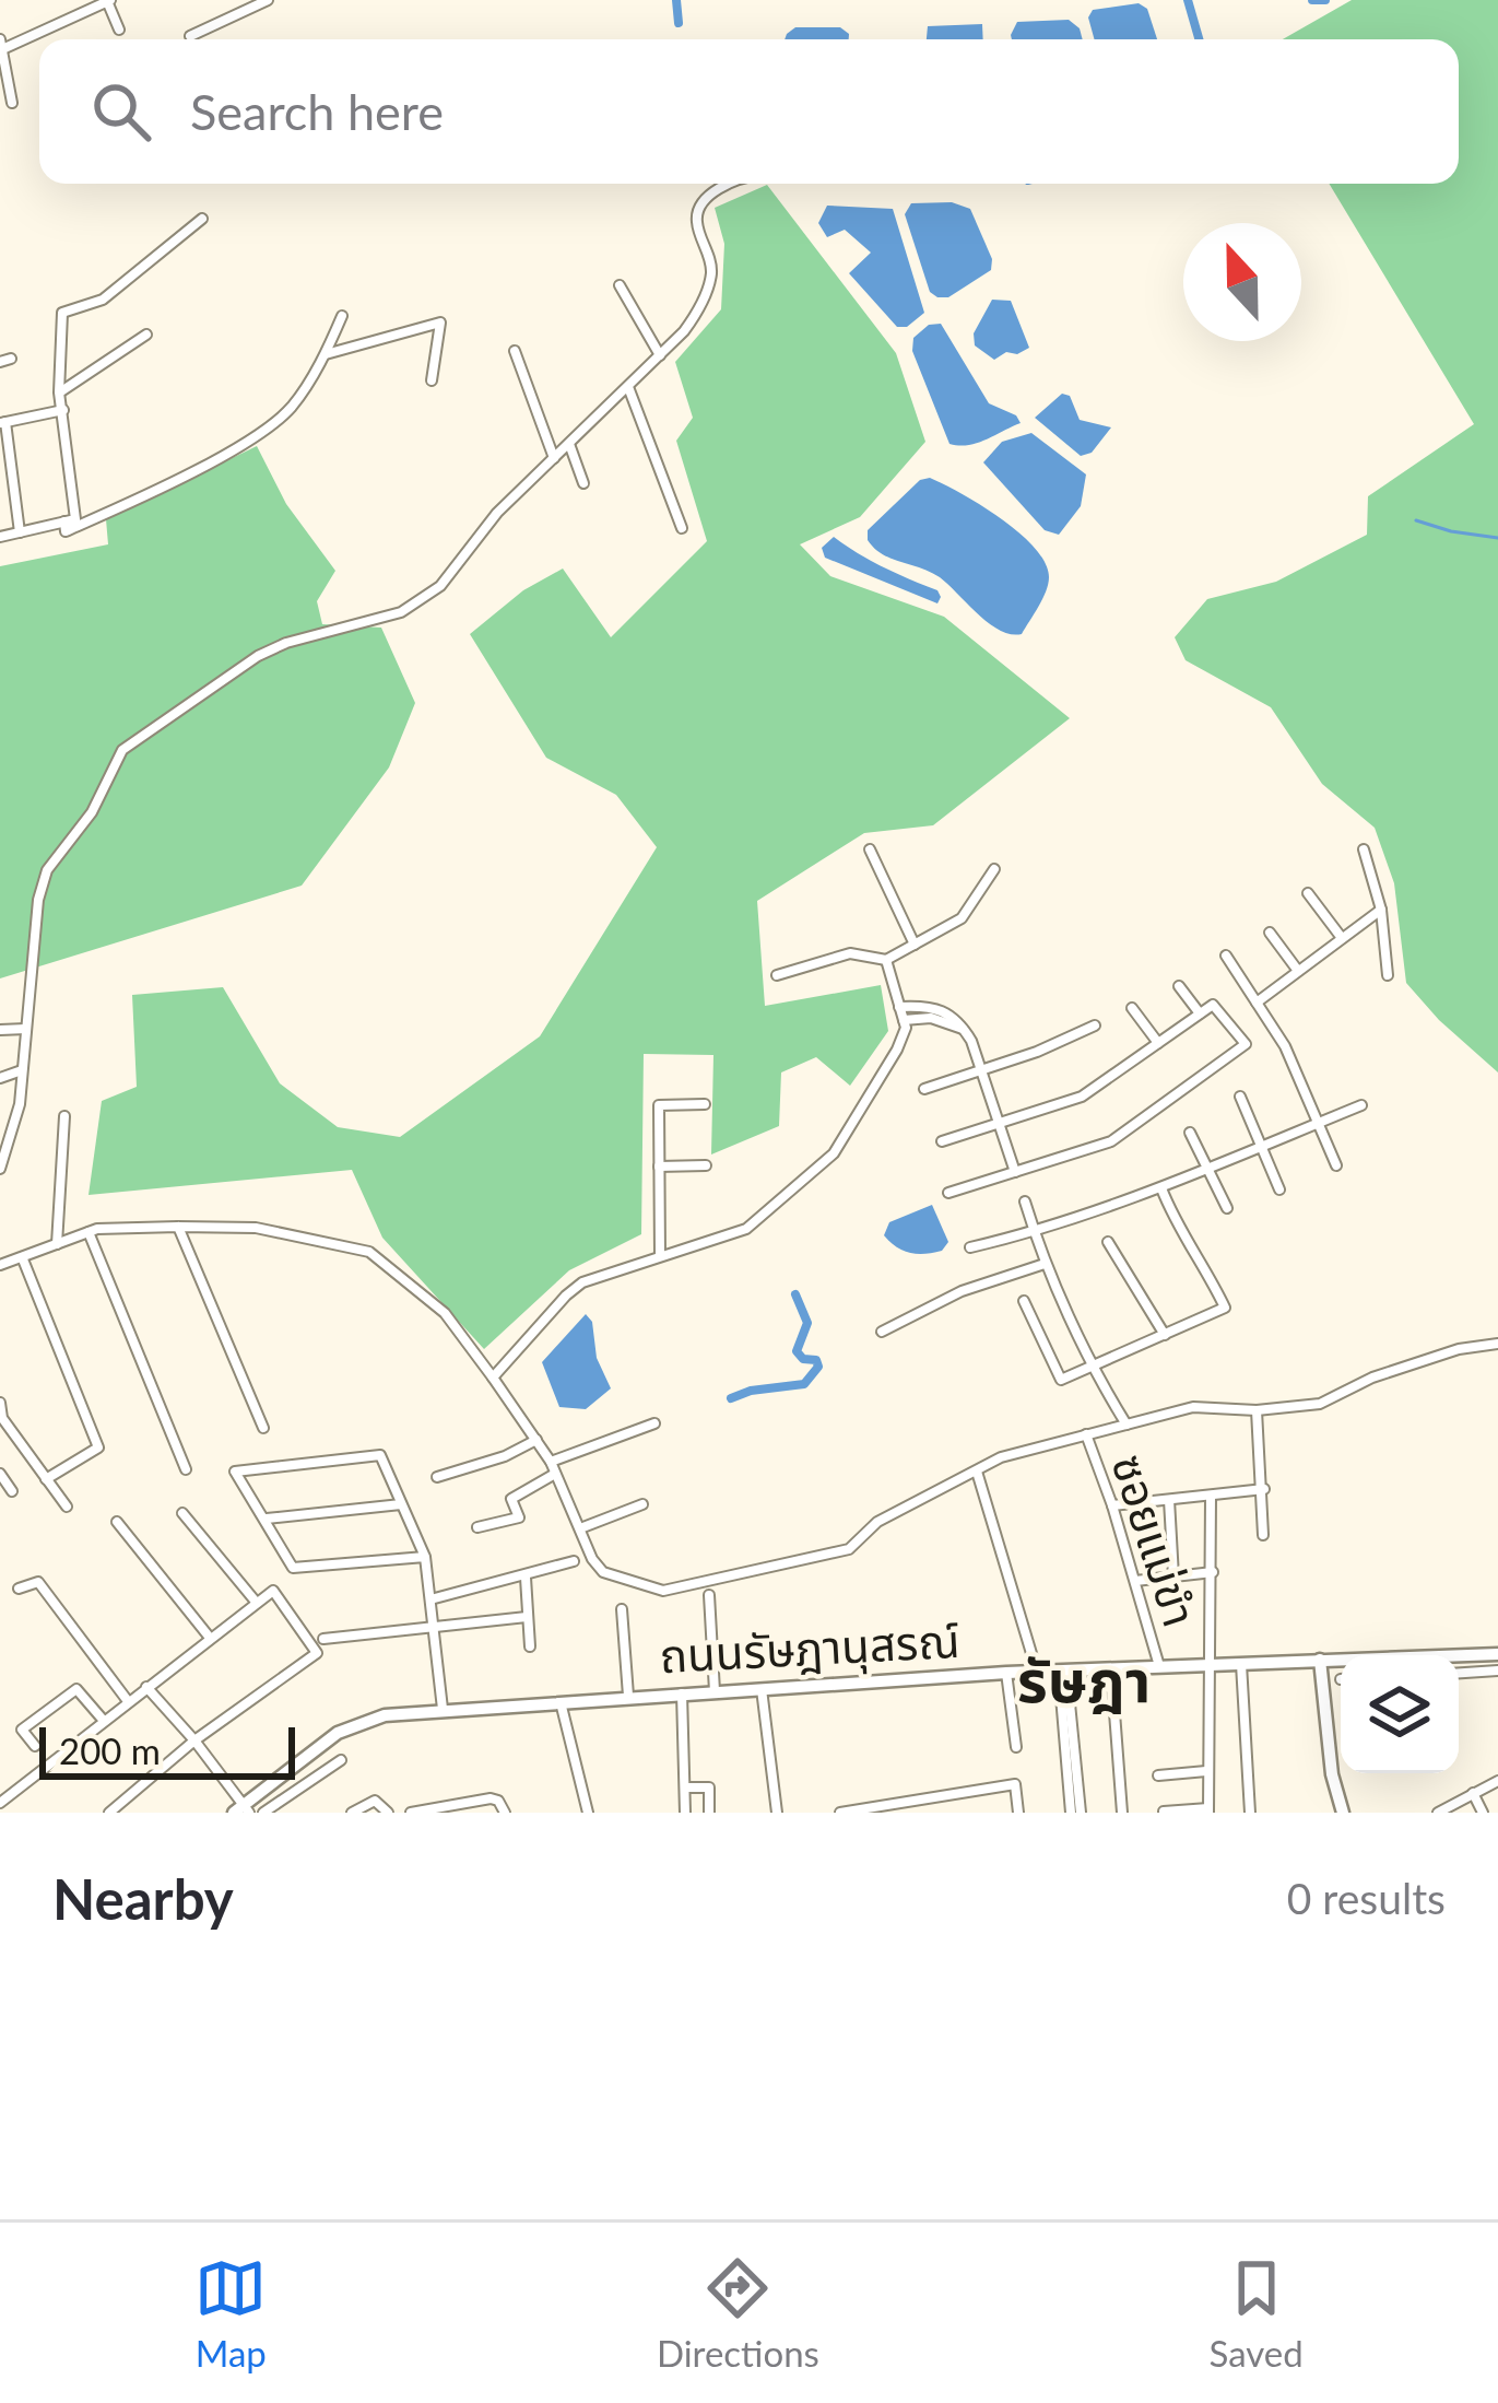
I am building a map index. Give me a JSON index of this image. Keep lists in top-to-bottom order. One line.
{"streets":{"street":["ซอยแม่ขำ","ถนนรัษฎานุสรณ์"]},"crossings":[["ซอยแม่ขำ","ถนนรัษฎานุสรณ์"]],"districts":["รัษฎา"],"scale_bar":"200 m","north":"top","page":{"search":"Search here","scale":"200 m","heading":["Nearby","0 results"],"nav":["Map","Directions","Saved"]}}
